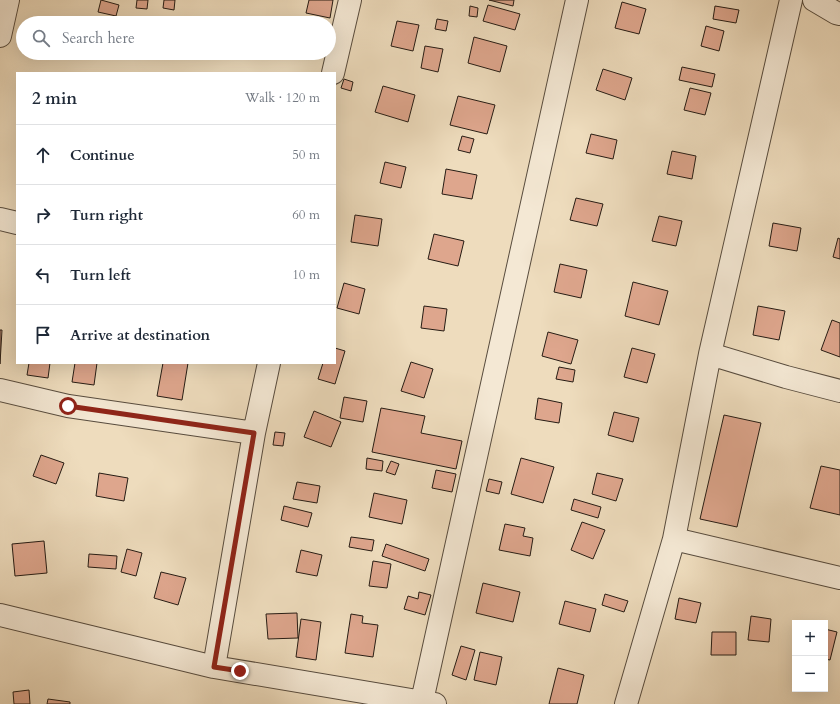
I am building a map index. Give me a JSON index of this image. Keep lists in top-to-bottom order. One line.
{"page":{"search":"Search here","heading":["2 min","Walk · 120 m"],"list":[["Continue","50 m"],["Turn right","60 m"],["Turn left","10 m"],"Arrive at destination"],"map_buttons":["+","−"]}}
